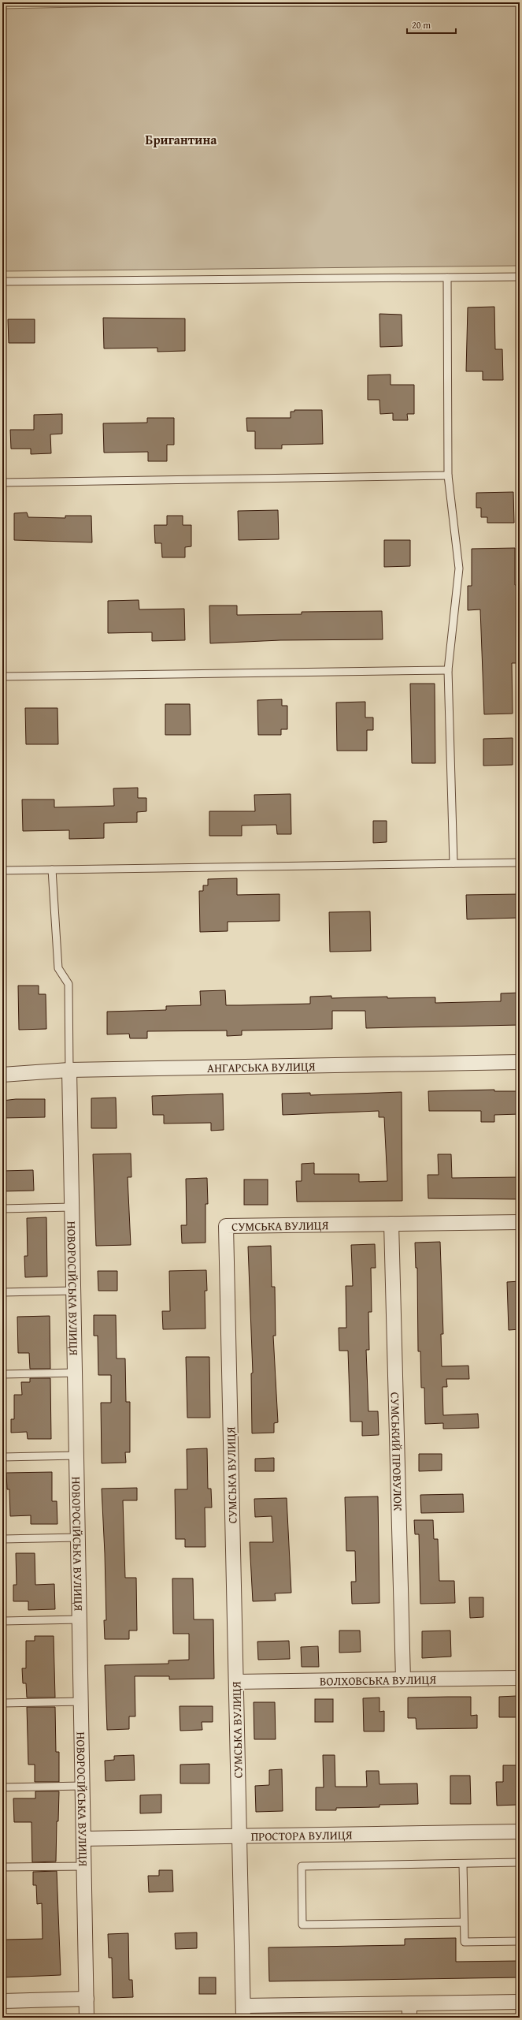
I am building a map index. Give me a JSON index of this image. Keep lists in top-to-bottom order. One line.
{"streets":{"street":["АНГАРСЬКА ВУЛИЦЯ","СУМСЬКА ВУЛИЦЯ","НОВОРОСІЙСЬКА ВУЛИЦЯ","СУМСЬКИЙ ПРОВУЛОК","ВОЛХОВСЬКА ВУЛИЦЯ","ПРОСТОРА ВУЛИЦЯ"]},"crossings":[["АНГАРСЬКА ВУЛИЦЯ","НОВОРОСІЙСЬКА ВУЛИЦЯ"],["СУМСЬКА ВУЛИЦЯ","СУМСЬКИЙ ПРОВУЛОК"],["СУМСЬКА ВУЛИЦЯ","ВОЛХОВСЬКА ВУЛИЦЯ"],["СУМСЬКА ВУЛИЦЯ","ПРОСТОРА ВУЛИЦЯ"],["НОВОРОСІЙСЬКА ВУЛИЦЯ","ПРОСТОРА ВУЛИЦЯ"],["СУМСЬКИЙ ПРОВУЛОК","ВОЛХОВСЬКА ВУЛИЦЯ"]],"districts":["Бригантина"],"scale_bar":"20 m"}
